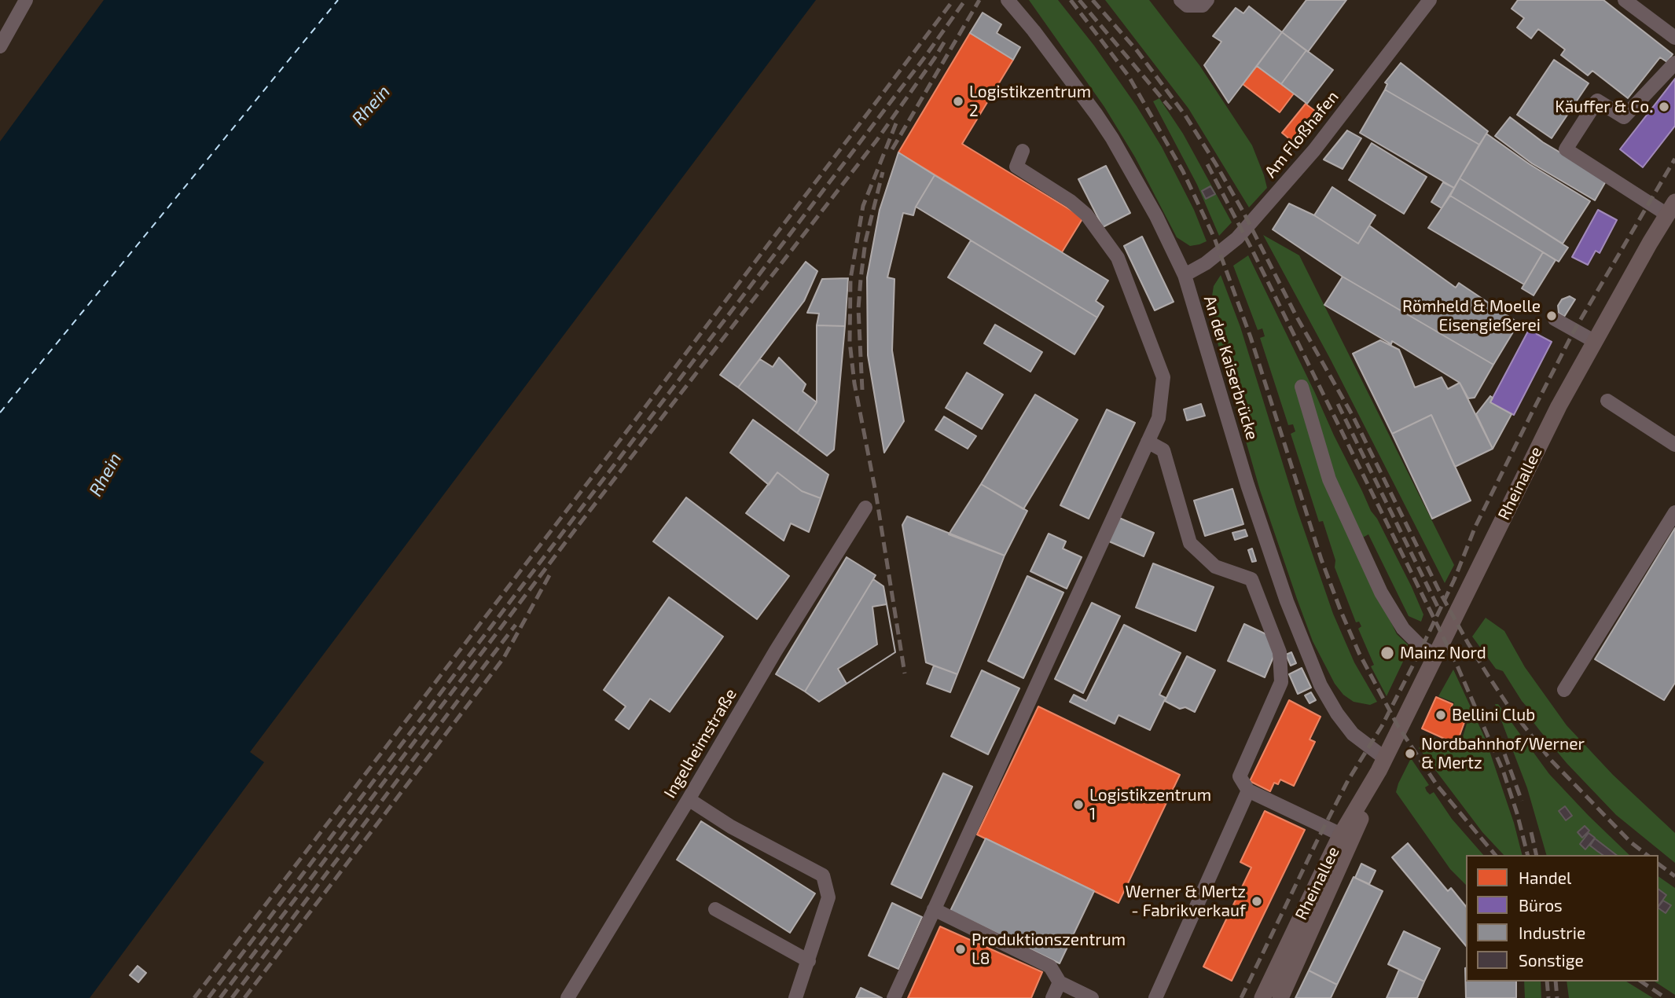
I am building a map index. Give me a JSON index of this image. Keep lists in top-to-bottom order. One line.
{"streets":{"main road":["Rheinallee"],"street":["Am Floßhafen","An der Kaiserbrücke","Ingelheimstraße"]},"crossings":[["Am Floßhafen","An der Kaiserbrücke"],["An der Kaiserbrücke","Rheinallee"]],"water":["Rhein"],"places":["Logistikzentrum 2","Käuffer & Co.","Römheld & Moelle Eisengießerei","Mainz Nord","Bellini Club","Nordbahnhof/Werner & Mertz","Logistikzentrum 1","Werner & Mertz - Fabrikverkauf","Produktionszentrum L8"],"legend":["Handel","Büros","Industrie","Sonstige"]}
